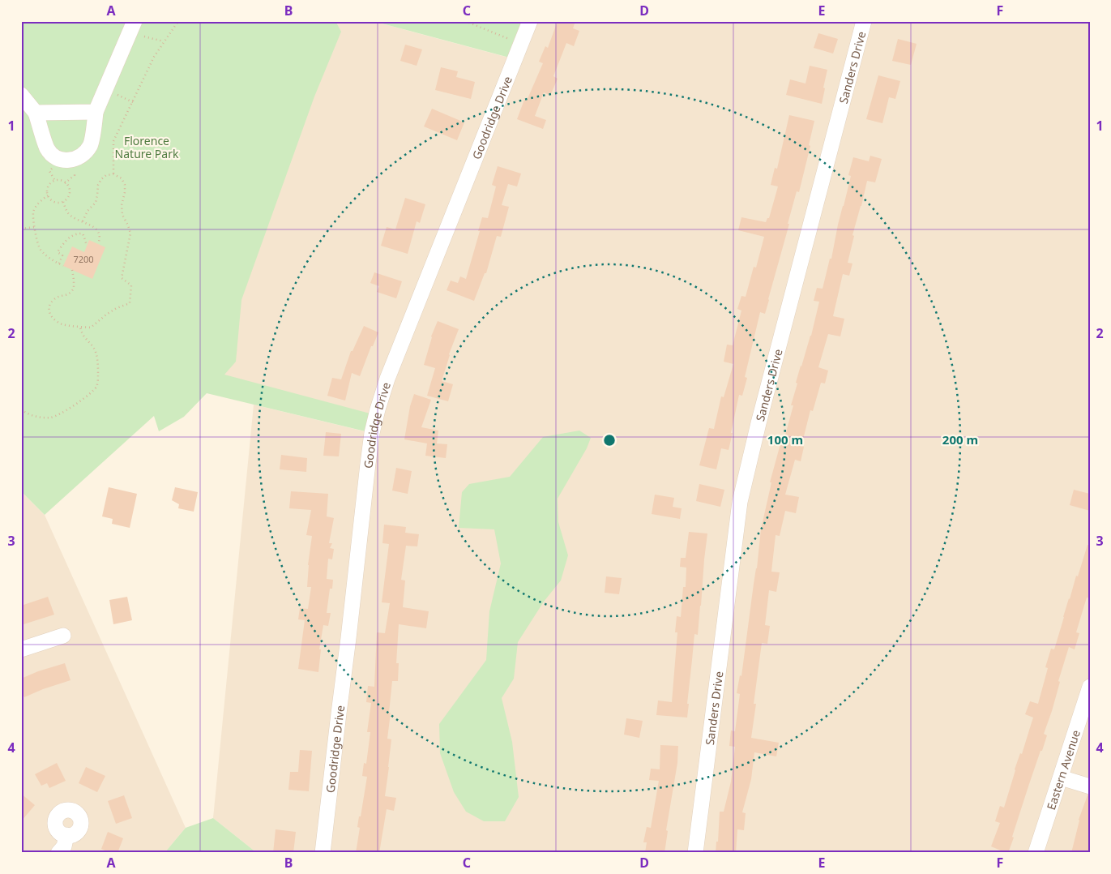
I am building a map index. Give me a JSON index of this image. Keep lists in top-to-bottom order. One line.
{"streets":{"street":["Sanders Drive","Goodridge Drive","Eastern Avenue"]},"parks":["Florence Nature Park"],"house_numbers":["7200"],"grid":{"columns":["A","B","C","D","E","F"],"rows":["1","2","3","4"]},"rings":["100 m","200 m"]}
